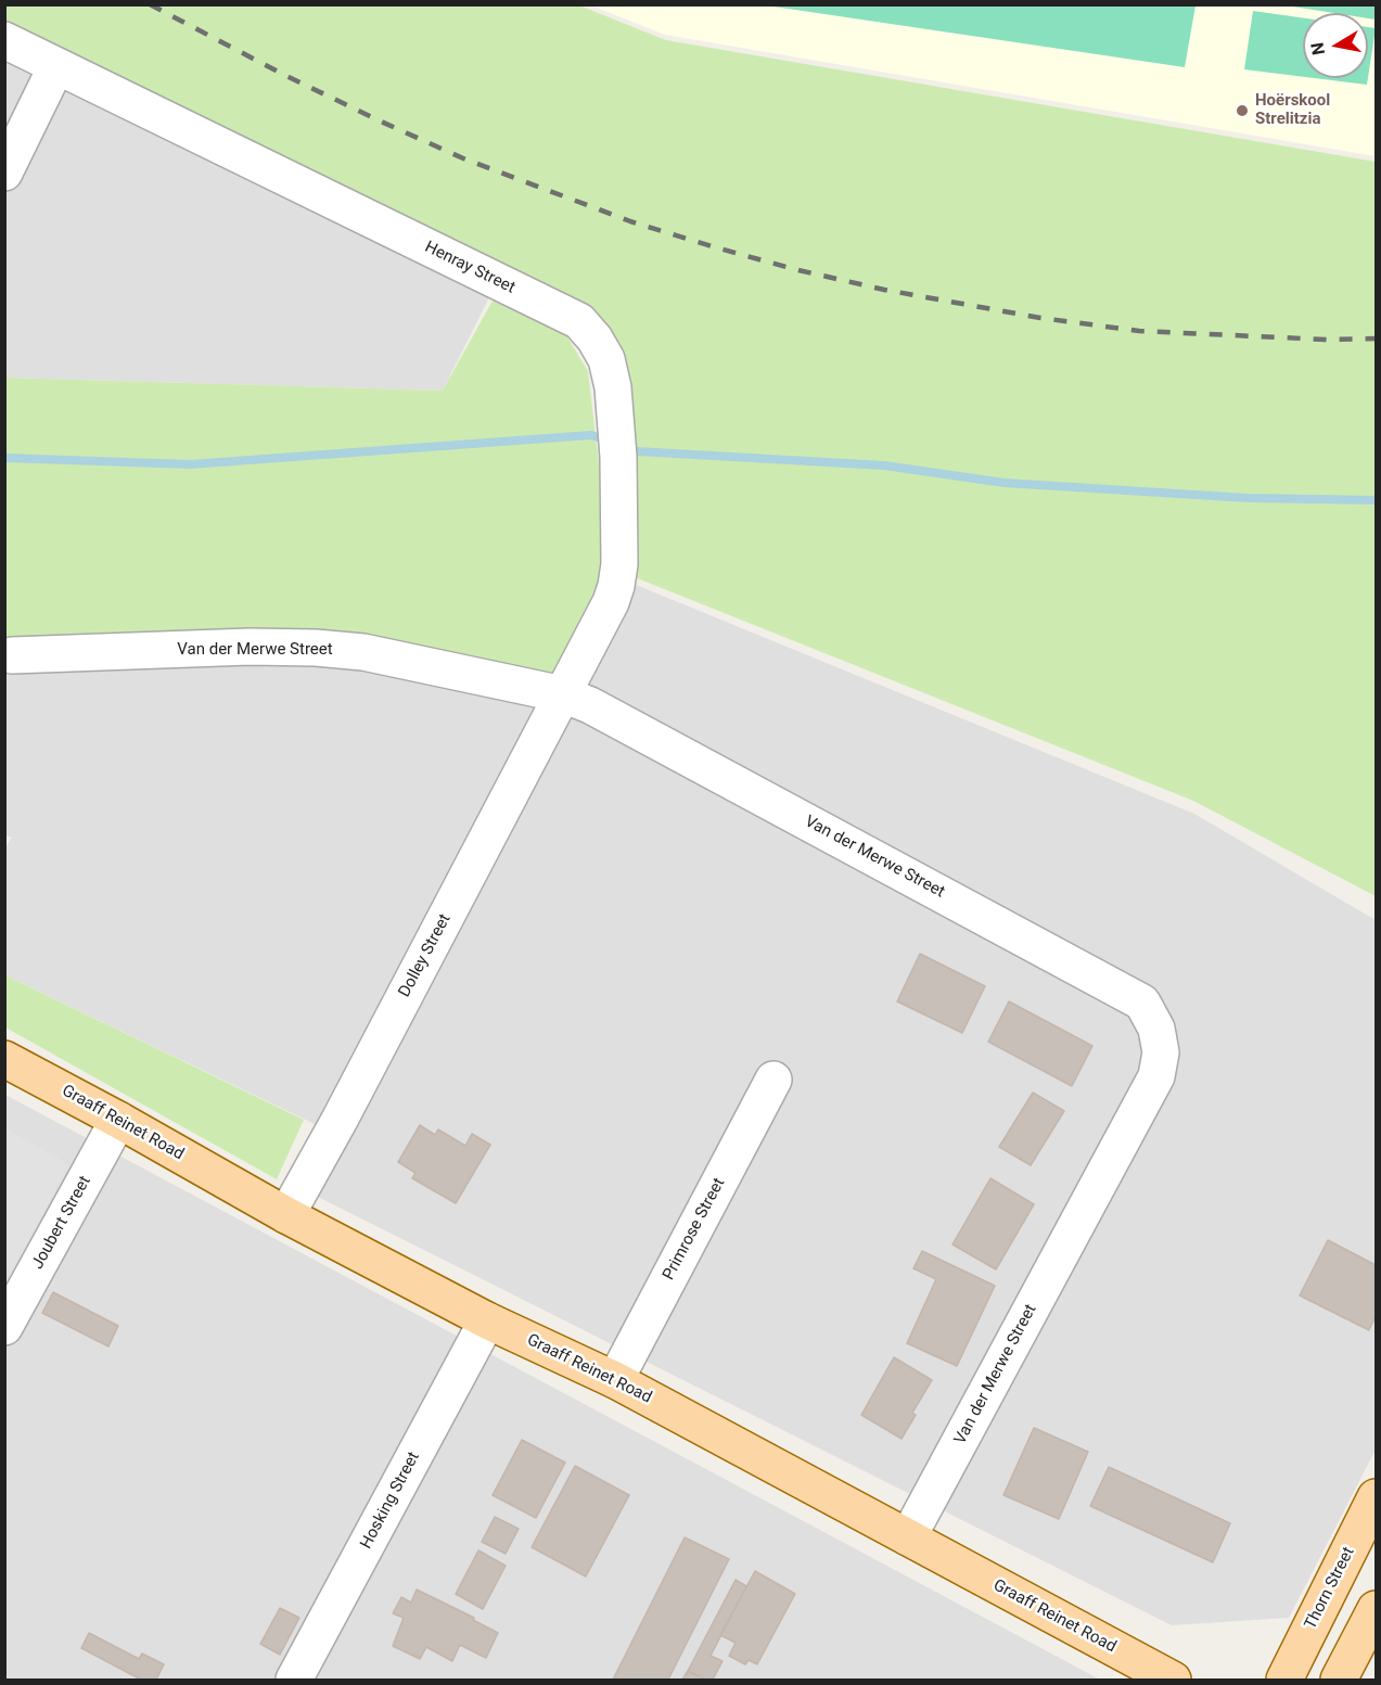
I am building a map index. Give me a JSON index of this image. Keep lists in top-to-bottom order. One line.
{"streets":{"main road":["Graaff Reinet Road","Thorn Street"],"street":["Henray Street","Van der Merwe Street","Dolley Street","Joubert Street","Primrose Street","Hosking Street"]},"crossings":[["Henray Street","Van der Merwe Street"],["Henray Street","Dolley Street"],["Van der Merwe Street","Dolley Street"],["Van der Merwe Street","Graaff Reinet Road"],["Dolley Street","Graaff Reinet Road"],["Graaff Reinet Road","Joubert Street"],["Graaff Reinet Road","Primrose Street"],["Graaff Reinet Road","Hosking Street"]],"places":["Hoërskool Strelitzia"],"north":"left"}
